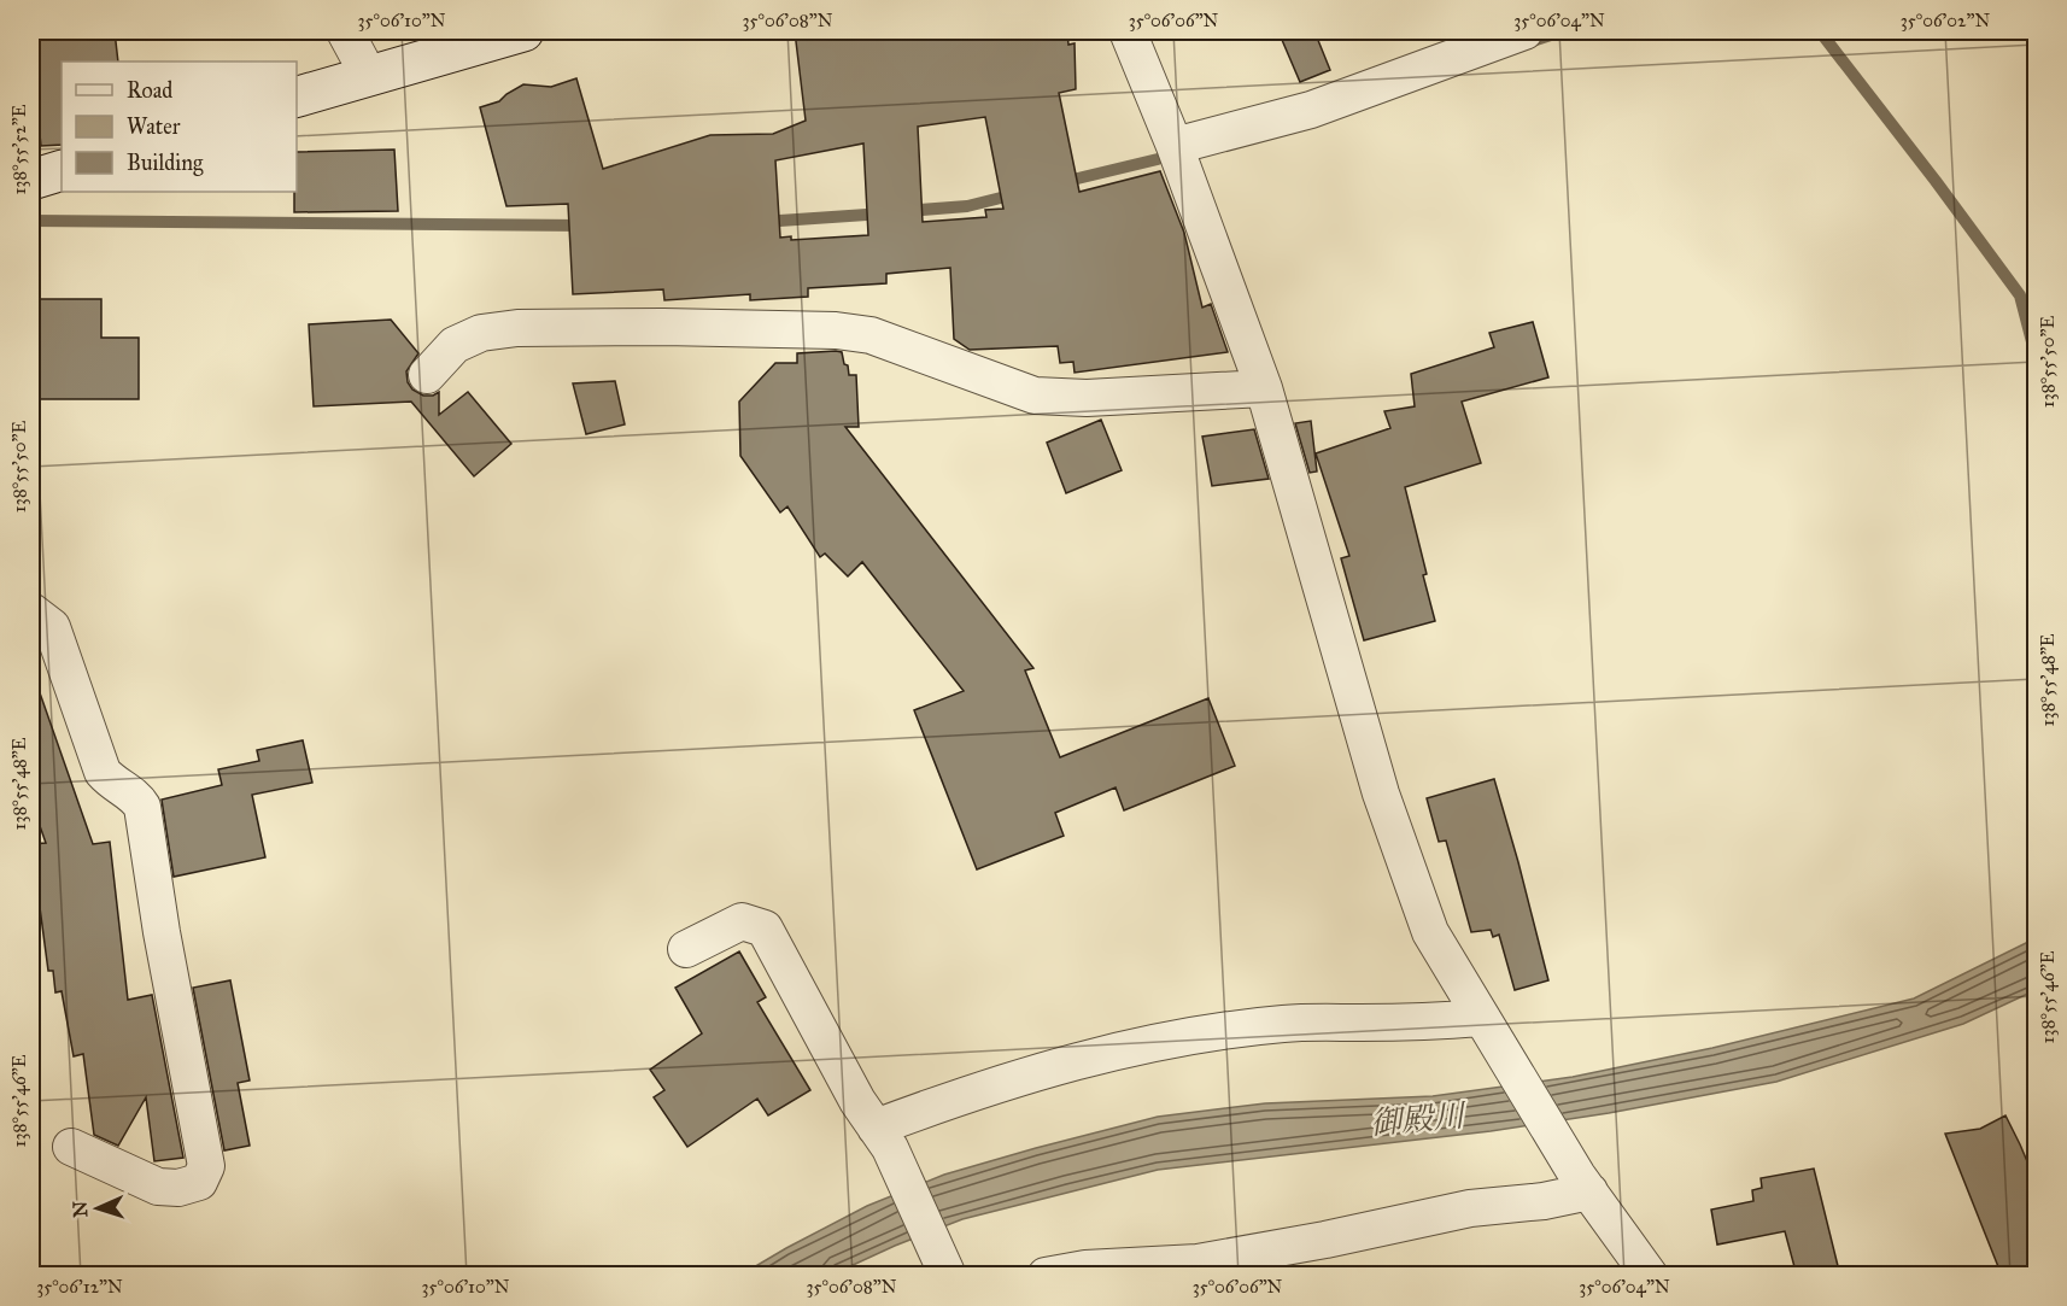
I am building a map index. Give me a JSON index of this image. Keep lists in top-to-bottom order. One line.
{"water":["御殿川"],"legend":["Road","Water","Building"],"north":"left","coordinates":["35°06'10\"N","35°06'08\"N","35°06'06\"N","35°06'04\"N","35°06'02\"N","138°55'52\"E","138°55'50\"E","138°55'48\"E","138°55'46\"E","35°06'12\"N"]}
